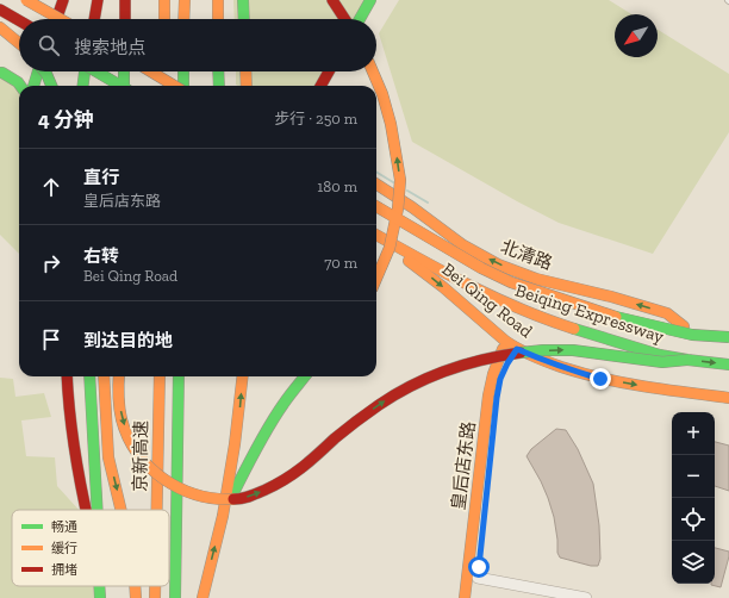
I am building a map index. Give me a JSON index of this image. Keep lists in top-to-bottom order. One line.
{"streets":{"main road":["北清路","Bei Qing Road","Beiqing Expressway","京新高速","皇后店东路"]},"crossings":[["北清路","Bei Qing Road"],["Bei Qing Road","皇后店东路"]],"one_way":["北清路"],"legend":["畅通","缓行","拥堵"],"north":"bottom left","page":{"search":"搜索地点","heading":["4 分钟","步行 · 250 m"],"list":[["直行","皇后店东路","180 m"],["右转","Bei Qing Road","70 m"],"到达目的地"],"map_buttons":["+","−"]}}
